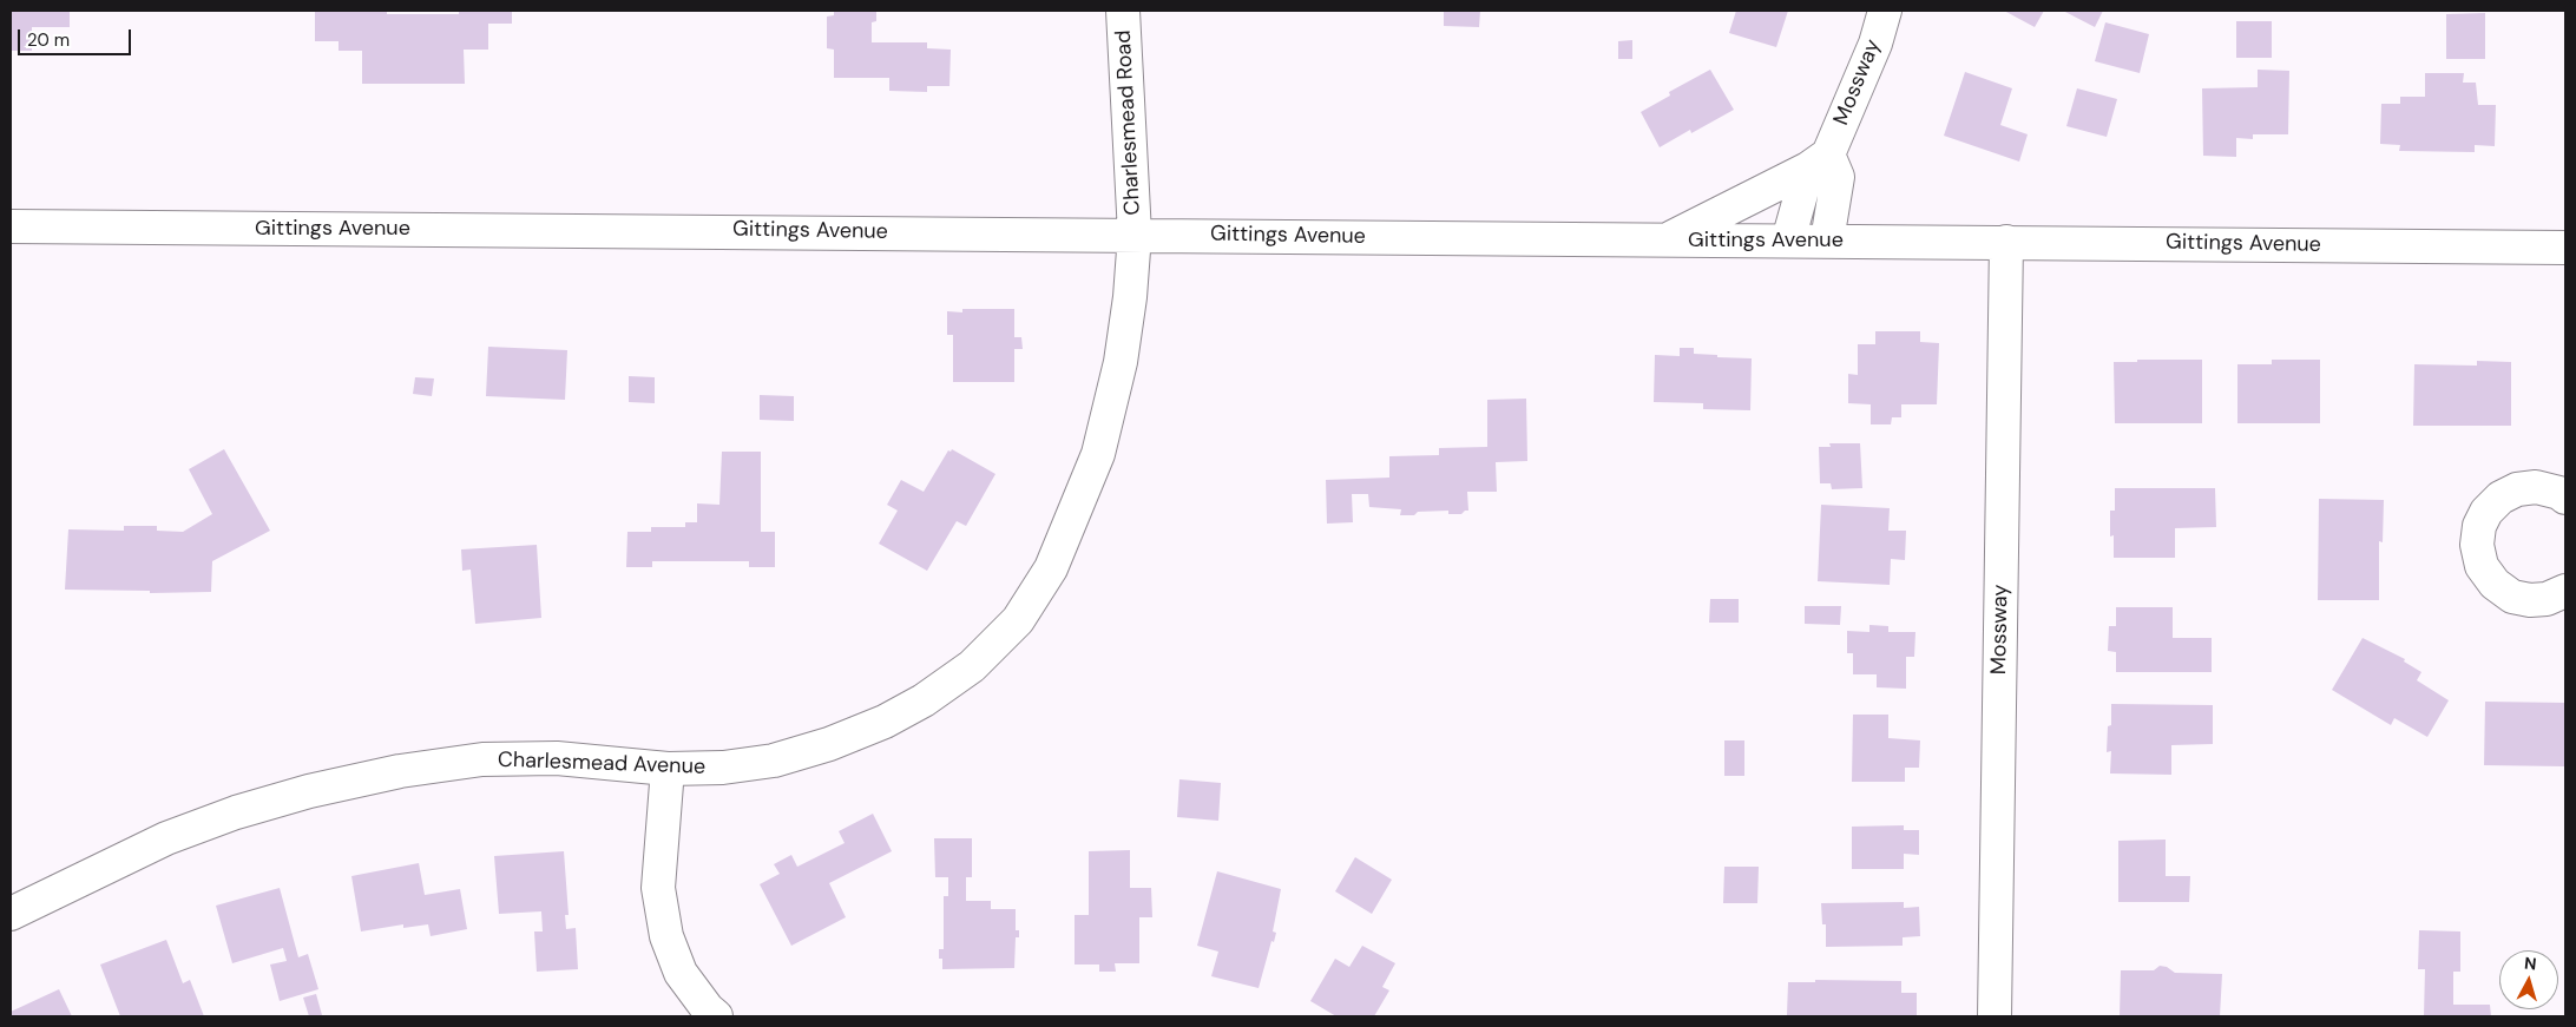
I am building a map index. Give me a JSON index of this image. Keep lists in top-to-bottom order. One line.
{"streets":{"street":["Mossway","Charlesmead Road","Gittings Avenue","Charlesmead Avenue"]},"crossings":[["Mossway","Gittings Avenue"],["Charlesmead Road","Gittings Avenue"],["Charlesmead Road","Charlesmead Avenue"],["Gittings Avenue","Charlesmead Avenue"]],"scale_bar":"20 m","north":"top"}
